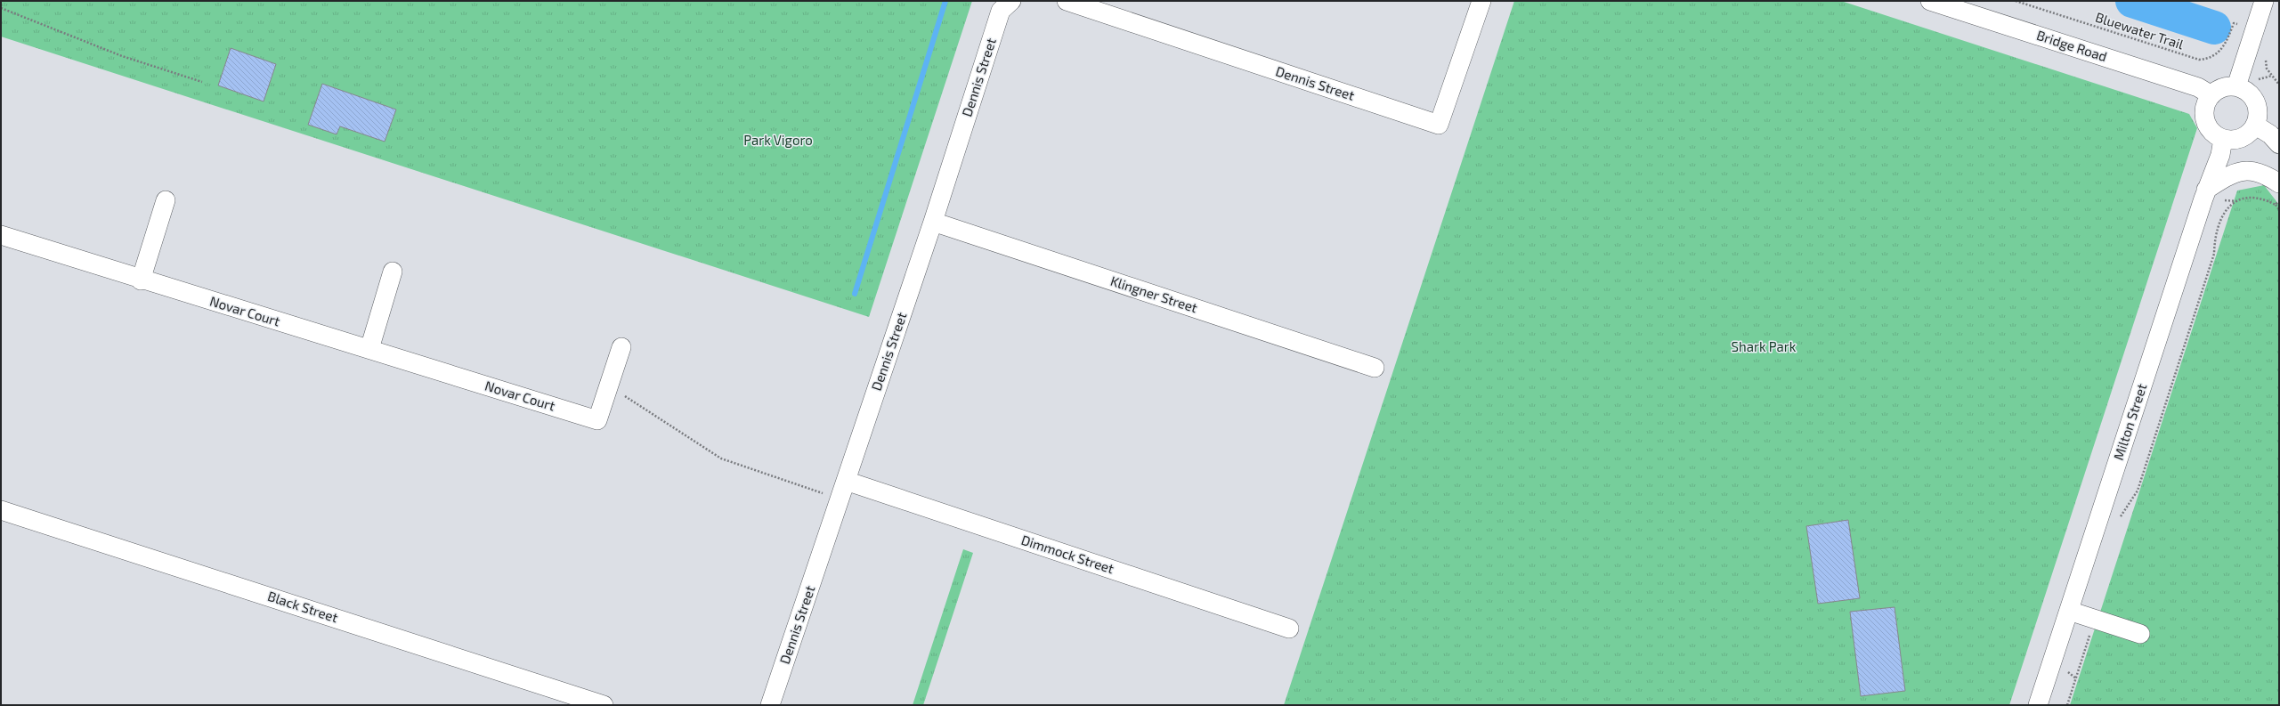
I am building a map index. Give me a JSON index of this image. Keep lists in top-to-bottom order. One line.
{"streets":{"street":["Bridge Road","Dennis Street","Klingner Street","Novar Court","Milton Street","Dimmock Street","Black Street"],"path":["Bluewater Trail"]},"crossings":[["Bridge Road","Milton Street"],["Dennis Street","Klingner Street"],["Dennis Street","Dimmock Street"]],"parks":["Park Vigoro","Shark Park"]}
